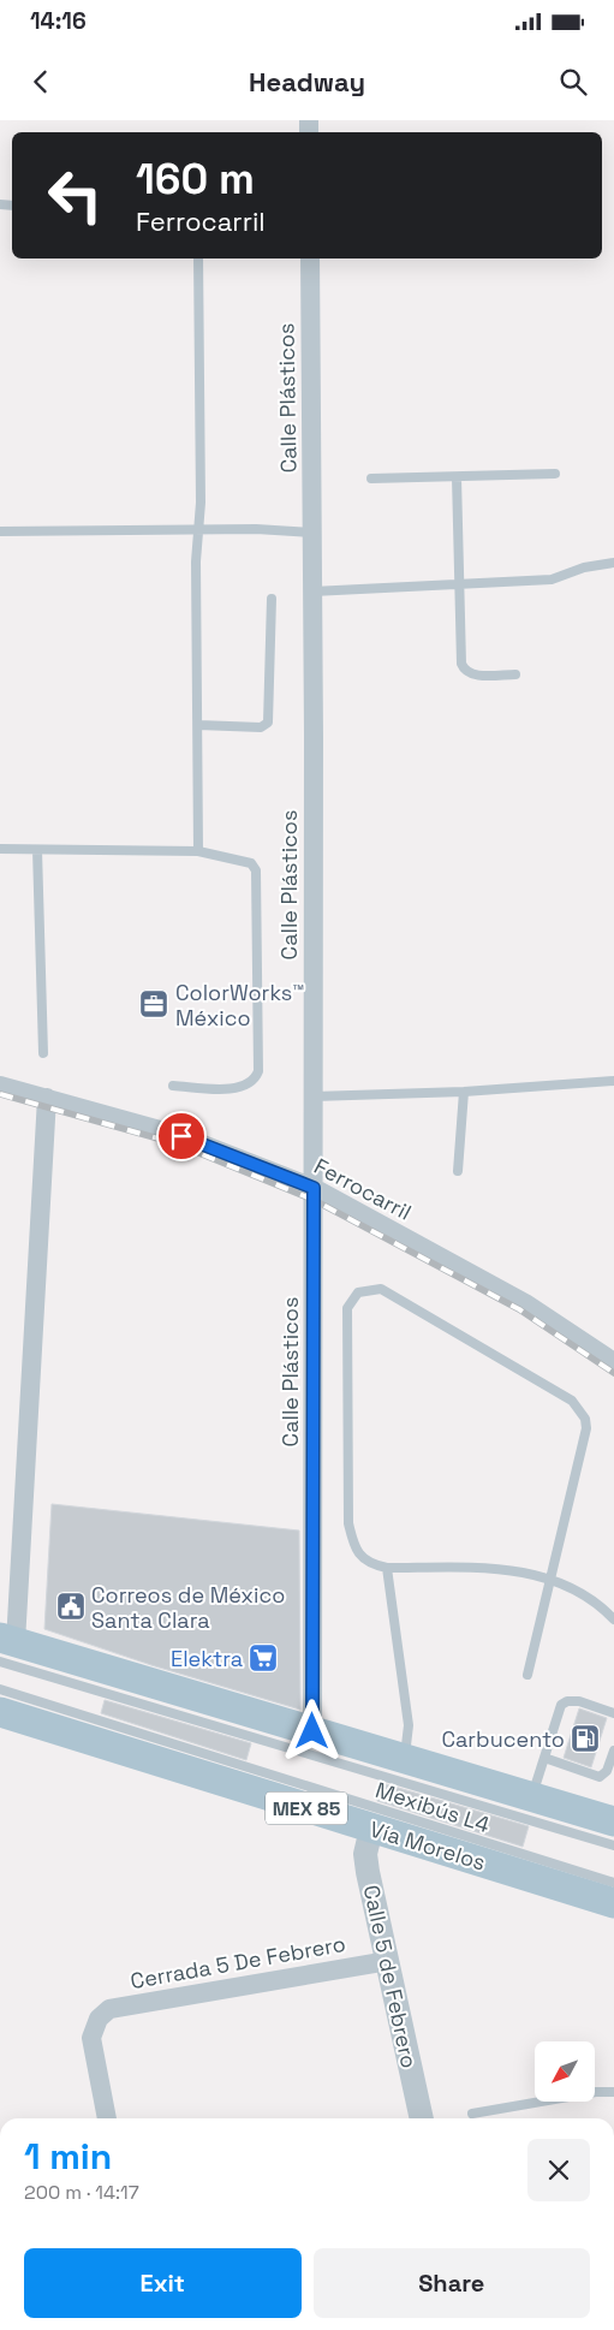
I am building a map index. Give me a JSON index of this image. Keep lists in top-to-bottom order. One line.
{"streets":{"main road":["MEX 85","Vía Morelos"],"street":["Calle Plásticos","Ferrocarril","Cerrada 5 De Febrero","Calle 5 de Febrero"],"lane":["Mexibús L4"]},"crossings":[["Calle Plásticos","Ferrocarril"],["Vía Morelos","Calle 5 de Febrero"],["Cerrada 5 De Febrero","Calle 5 de Febrero"]],"places":{"office":["ColorWorks™ México"],"public building":["Correos de México Santa Clara"],"supermarket":["Elektra"],"fuel station":["Carbucento"]},"north":"bottom left","page":{"status":"14:16","header":"Headway","turn":["160 m","Ferrocarril"],"heading":["1 min","200 m · 14:17"],"buttons":["Exit","Share"]}}
